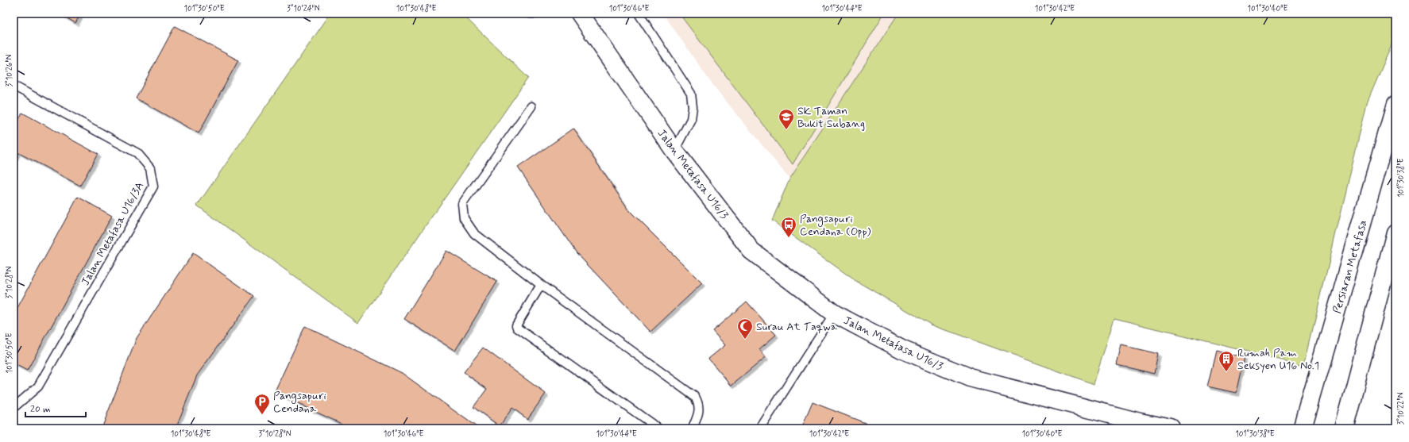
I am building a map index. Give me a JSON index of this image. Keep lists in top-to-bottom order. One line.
{"streets":{"street":["Jalan Metafasa U16/3","Persiaran Metafasa"],"lane":["Jalan Metafasa U16/3A"]},"places":{"school or university":["SK Taman Bukit Subang"],"bus stop":["Pangsapuri Cendana (Opp)"],"mosque":["Surau At Taqwa"],"building":["Rumah Pam Seksyen U16 No.1"],"parking":["Pangsapuri Cendana"]},"scale_bar":"20 m","coordinates":["101°30'50\"E","3°10'24\"N","101°30'48\"E","101°30'46\"E","101°30'44\"E","101°30'42\"E","101°30'40\"E","3°10'26\"N","101°30'38\"E","3°10'28\"N","3°10'22\"N"]}
